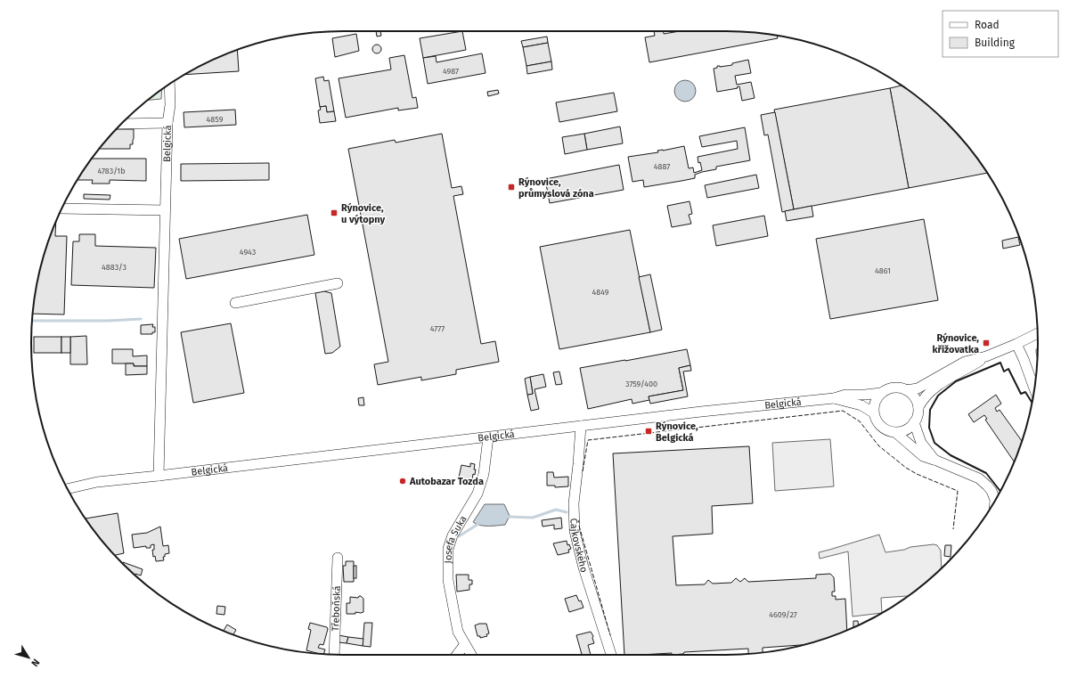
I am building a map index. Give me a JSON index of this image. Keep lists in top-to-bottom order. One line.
{"streets":{"street":["Belgická","Josefa Suka","Čajkovského","Třeboňská"]},"crossings":[["Belgická","Josefa Suka"],["Belgická","Čajkovského"]],"places":{"transit":["Rýnovice, průmyslová zóna","Rýnovice, u výtopny","Rýnovice, křižovatka","Rýnovice, Belgická"],"other":["Autobazar Tozda"]},"house_numbers":["4987","4859","4887","4783/1b","4943","4883/3","4861","4849","4777","3759/400","4609/27"],"legend":["Road","Building"],"north":"bottom right"}
